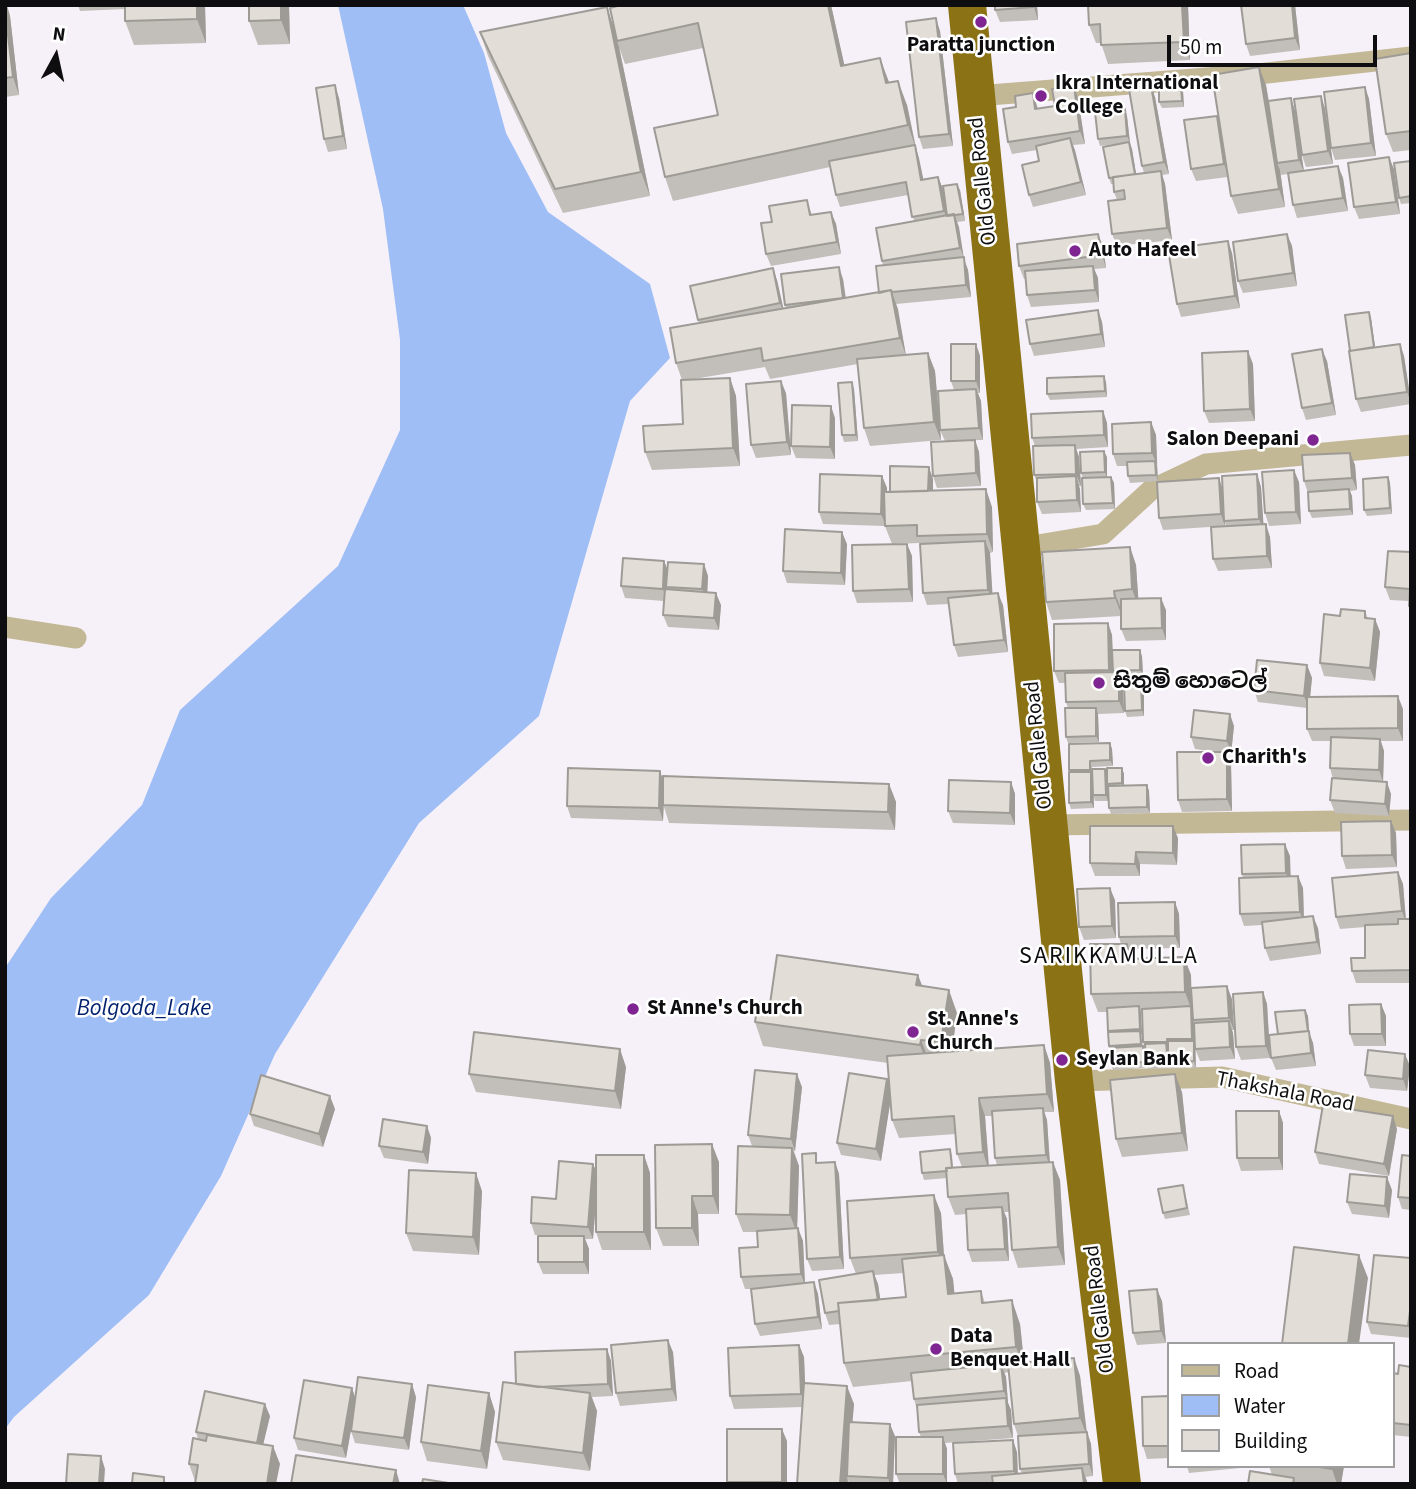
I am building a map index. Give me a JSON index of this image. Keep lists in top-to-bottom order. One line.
{"streets":{"highway":["Old Galle Road"],"street":["Thakshala Road"]},"crossings":[["Old Galle Road","Thakshala Road"]],"districts":["SARIKKAMULLA"],"water":["Bolgoda_Lake"],"places":["Paratta junction","Ikra International College","Auto Hafeel","Salon Deepani","සිතුම් හොටෙල්","Charith's","St Anne's Church","St. Anne's Church","Seylan Bank","Data Benquet Hall"],"legend":["Road","Water","Building"],"scale_bar":"50 m","north":"top"}
